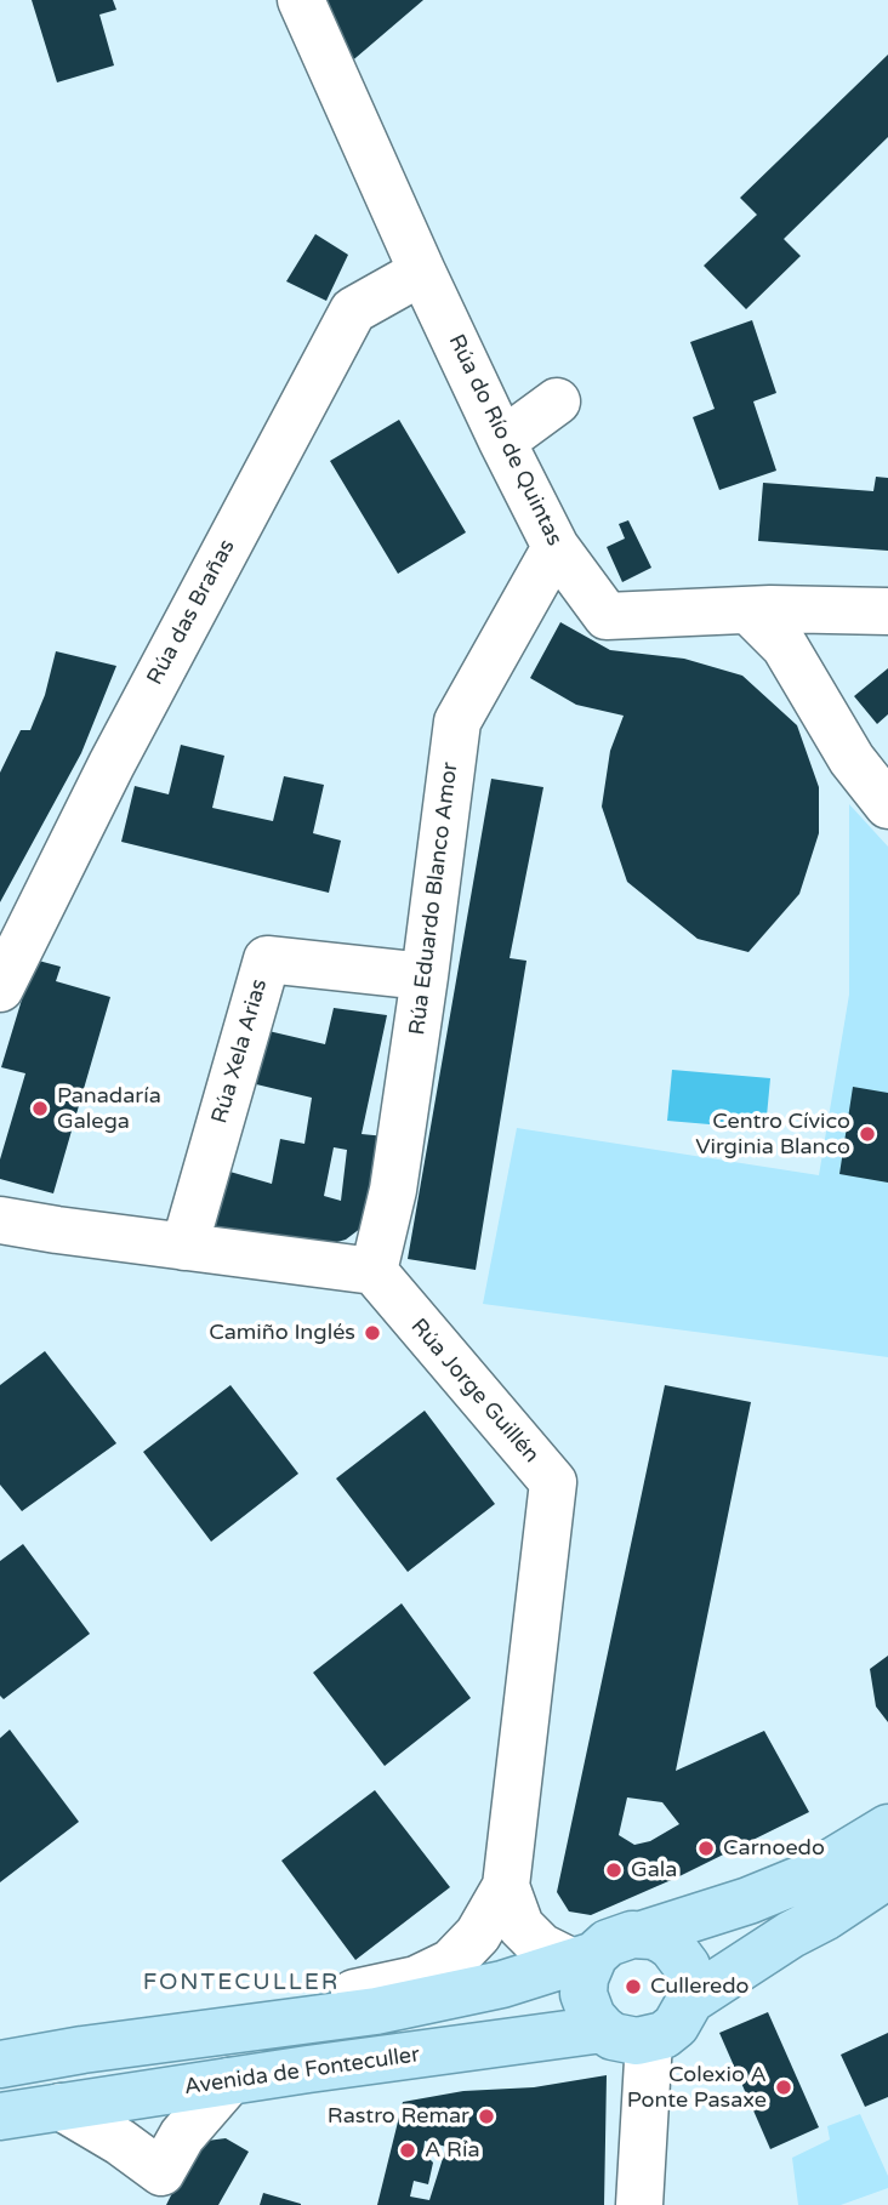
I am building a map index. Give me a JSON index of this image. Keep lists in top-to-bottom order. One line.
{"streets":{"main road":["Avenida de Fonteculler"],"street":["Rúa do Río de Quintas","Rúa das Brañas","Rúa Eduardo Blanco Amor","Rúa Xela Arias","Rúa Jorge Guillén"]},"crossings":[["Rúa do Río de Quintas","Rúa das Brañas"],["Rúa do Río de Quintas","Rúa Eduardo Blanco Amor"],["Rúa Eduardo Blanco Amor","Rúa Xela Arias"],["Rúa Eduardo Blanco Amor","Rúa Jorge Guillén"],["Rúa Jorge Guillén","Avenida de Fonteculler"]],"districts":["FONTECULLER"],"places":["Panadaría Galega","Centro Cívico Virginia Blanco","Camiño Inglés","Carnoedo","Gala","Culleredo","Colexio A Ponte Pasaxe","Rastro Remar","A Ría"]}
